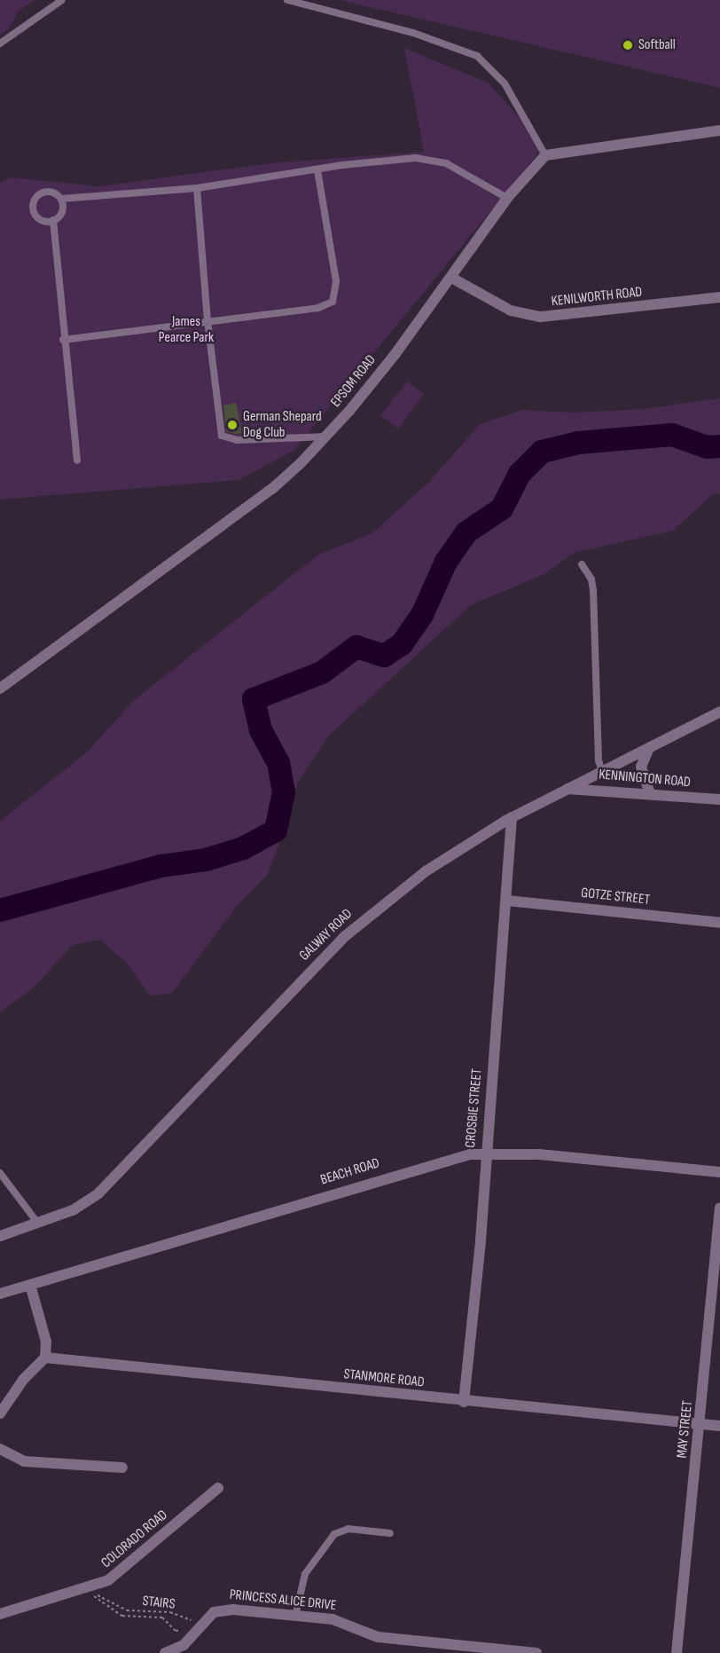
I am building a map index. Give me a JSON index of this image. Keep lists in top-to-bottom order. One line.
{"streets":{"street":["KENILWORTH ROAD","EPSOM ROAD","KENNINGTON ROAD","GOTZE STREET","GALWAY ROAD","CROSBIE STREET","BEACH ROAD","STANMORE ROAD","MAY STREET","COLORADO ROAD","PRINCESS ALICE DRIVE"],"path":["STAIRS"]},"crossings":[["KENILWORTH ROAD","EPSOM ROAD"],["KENNINGTON ROAD","GALWAY ROAD"],["GOTZE STREET","CROSBIE STREET"],["GALWAY ROAD","CROSBIE STREET"],["CROSBIE STREET","BEACH ROAD"],["CROSBIE STREET","STANMORE ROAD"],["STANMORE ROAD","MAY STREET"],["COLORADO ROAD","STAIRS"],["PRINCESS ALICE DRIVE","STAIRS"]],"parks":["James Pearce Park"],"places":["Softball","German Shepard Dog Club"]}
